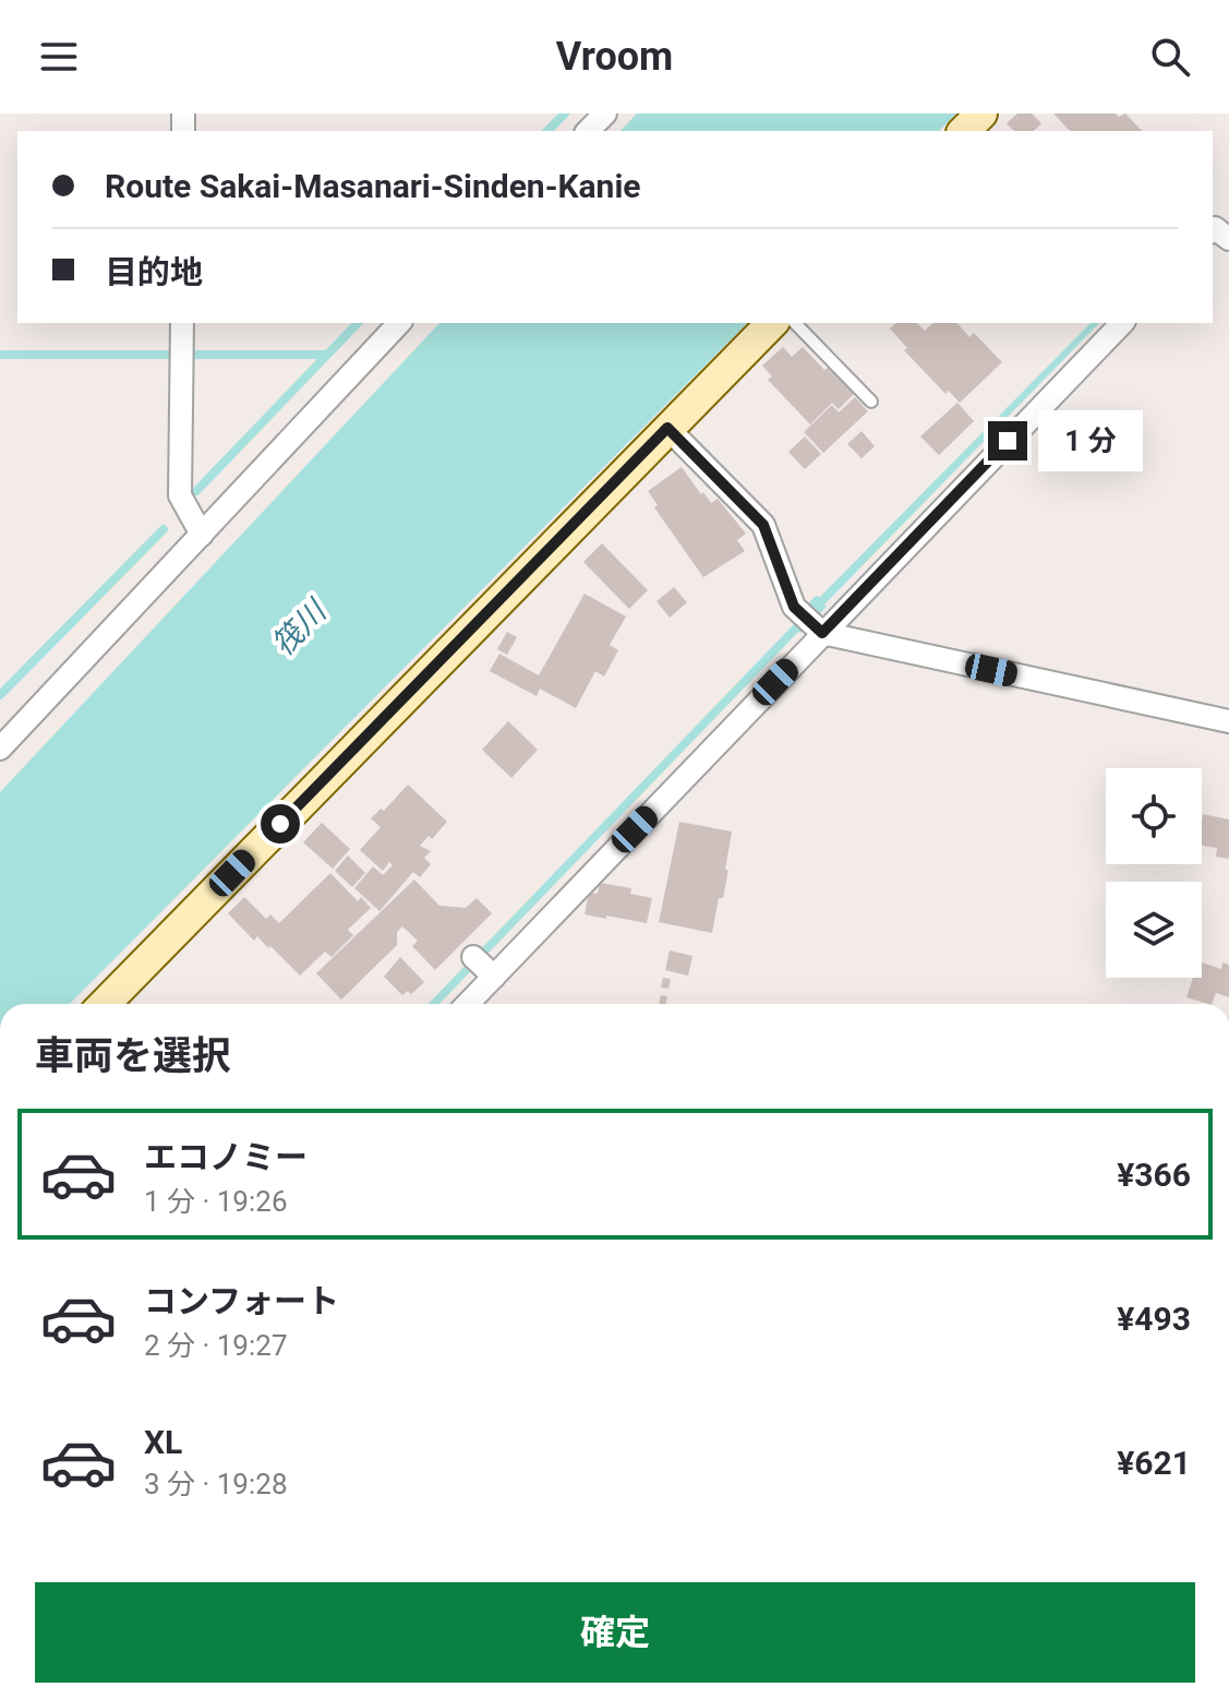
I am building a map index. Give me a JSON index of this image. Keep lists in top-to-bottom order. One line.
{"water":["筏川"],"page":{"header":"Vroom","banner":["Route Sakai-Masanari-Sinden-Kanie","目的地"],"bubble":"1 分","heading":"車両を選択","list":[{"name":"エコノミー","note":"1 分 · 19:26","value":"¥366"},{"name":"コンフォート","note":"2 分 · 19:27","value":"¥493"},{"name":"XL","note":"3 分 · 19:28","value":"¥621"}],"buttons":"確定"}}
